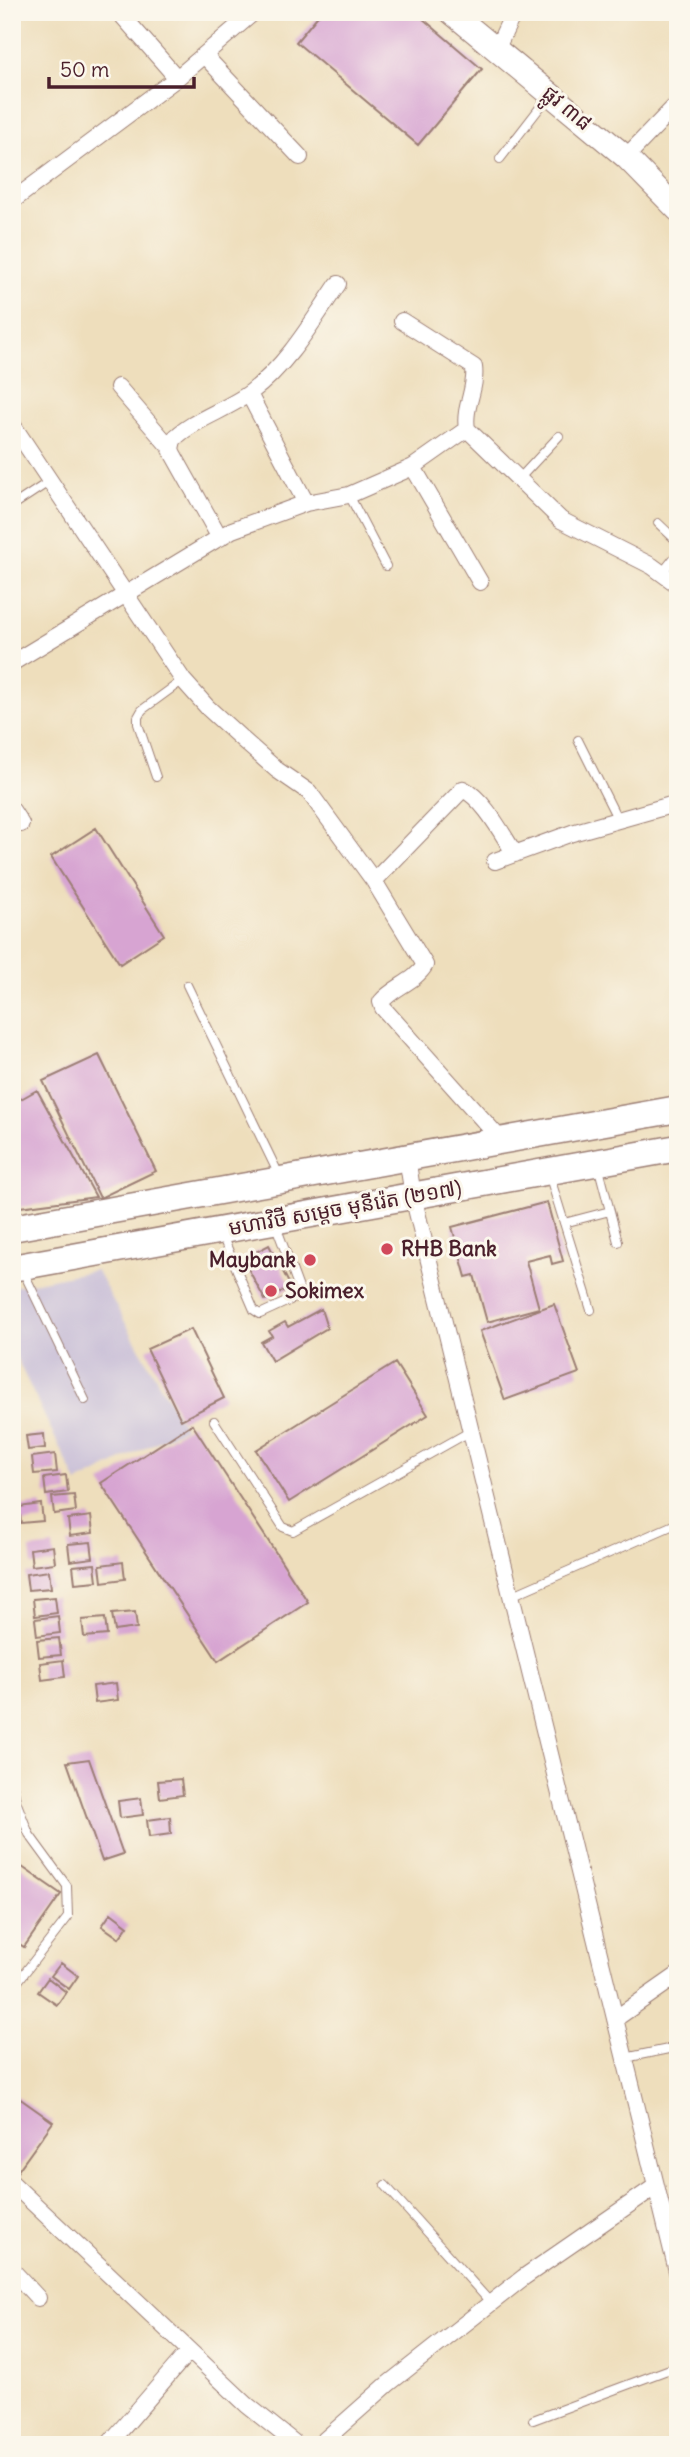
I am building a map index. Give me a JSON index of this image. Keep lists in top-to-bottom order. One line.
{"streets":{"main road":["មហាវិថី សម្តេច មុនីរ៉េត (២១៧)"],"street":["ផ្លូវ ៣៨"]},"places":["RHB Bank","Maybank","Sokimex"],"scale_bar":"50 m"}
